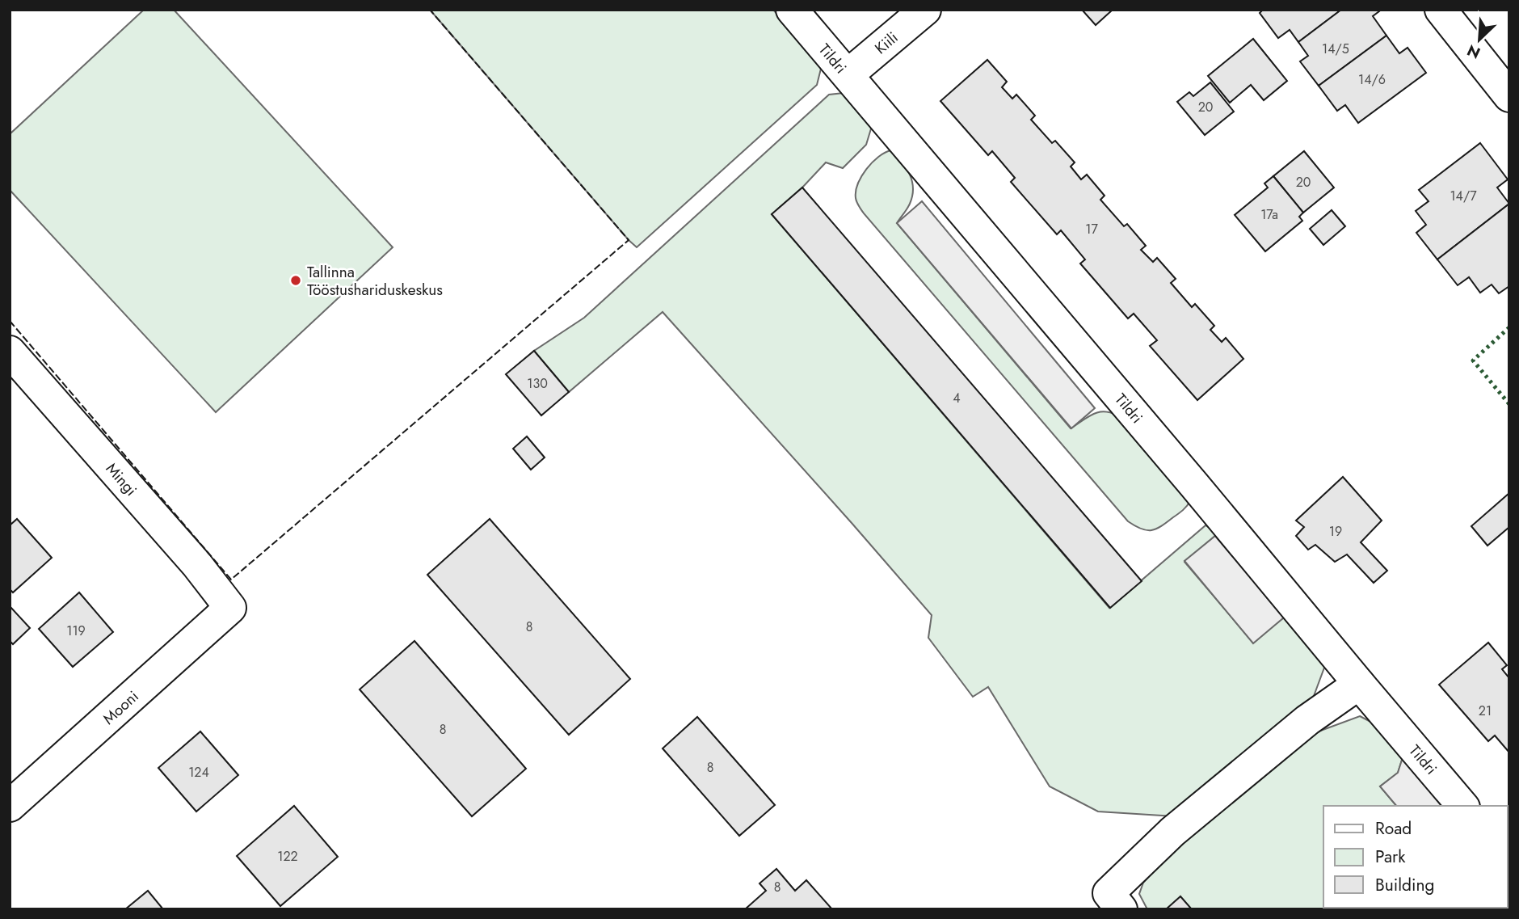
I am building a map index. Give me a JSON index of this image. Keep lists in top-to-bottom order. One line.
{"streets":{"street":["Kiili","Tildri","Mingi","Mooni"]},"crossings":[["Kiili","Tildri"],["Mingi","Mooni"]],"places":["Tallinna Tööstushariduskeskus"],"house_numbers":["14/5","14/6","20","20","14/7","17a","17","130","4","19","8","119","21","8","8","124","122","8"],"legend":["Road","Park","Building"],"north":"bottom left"}
